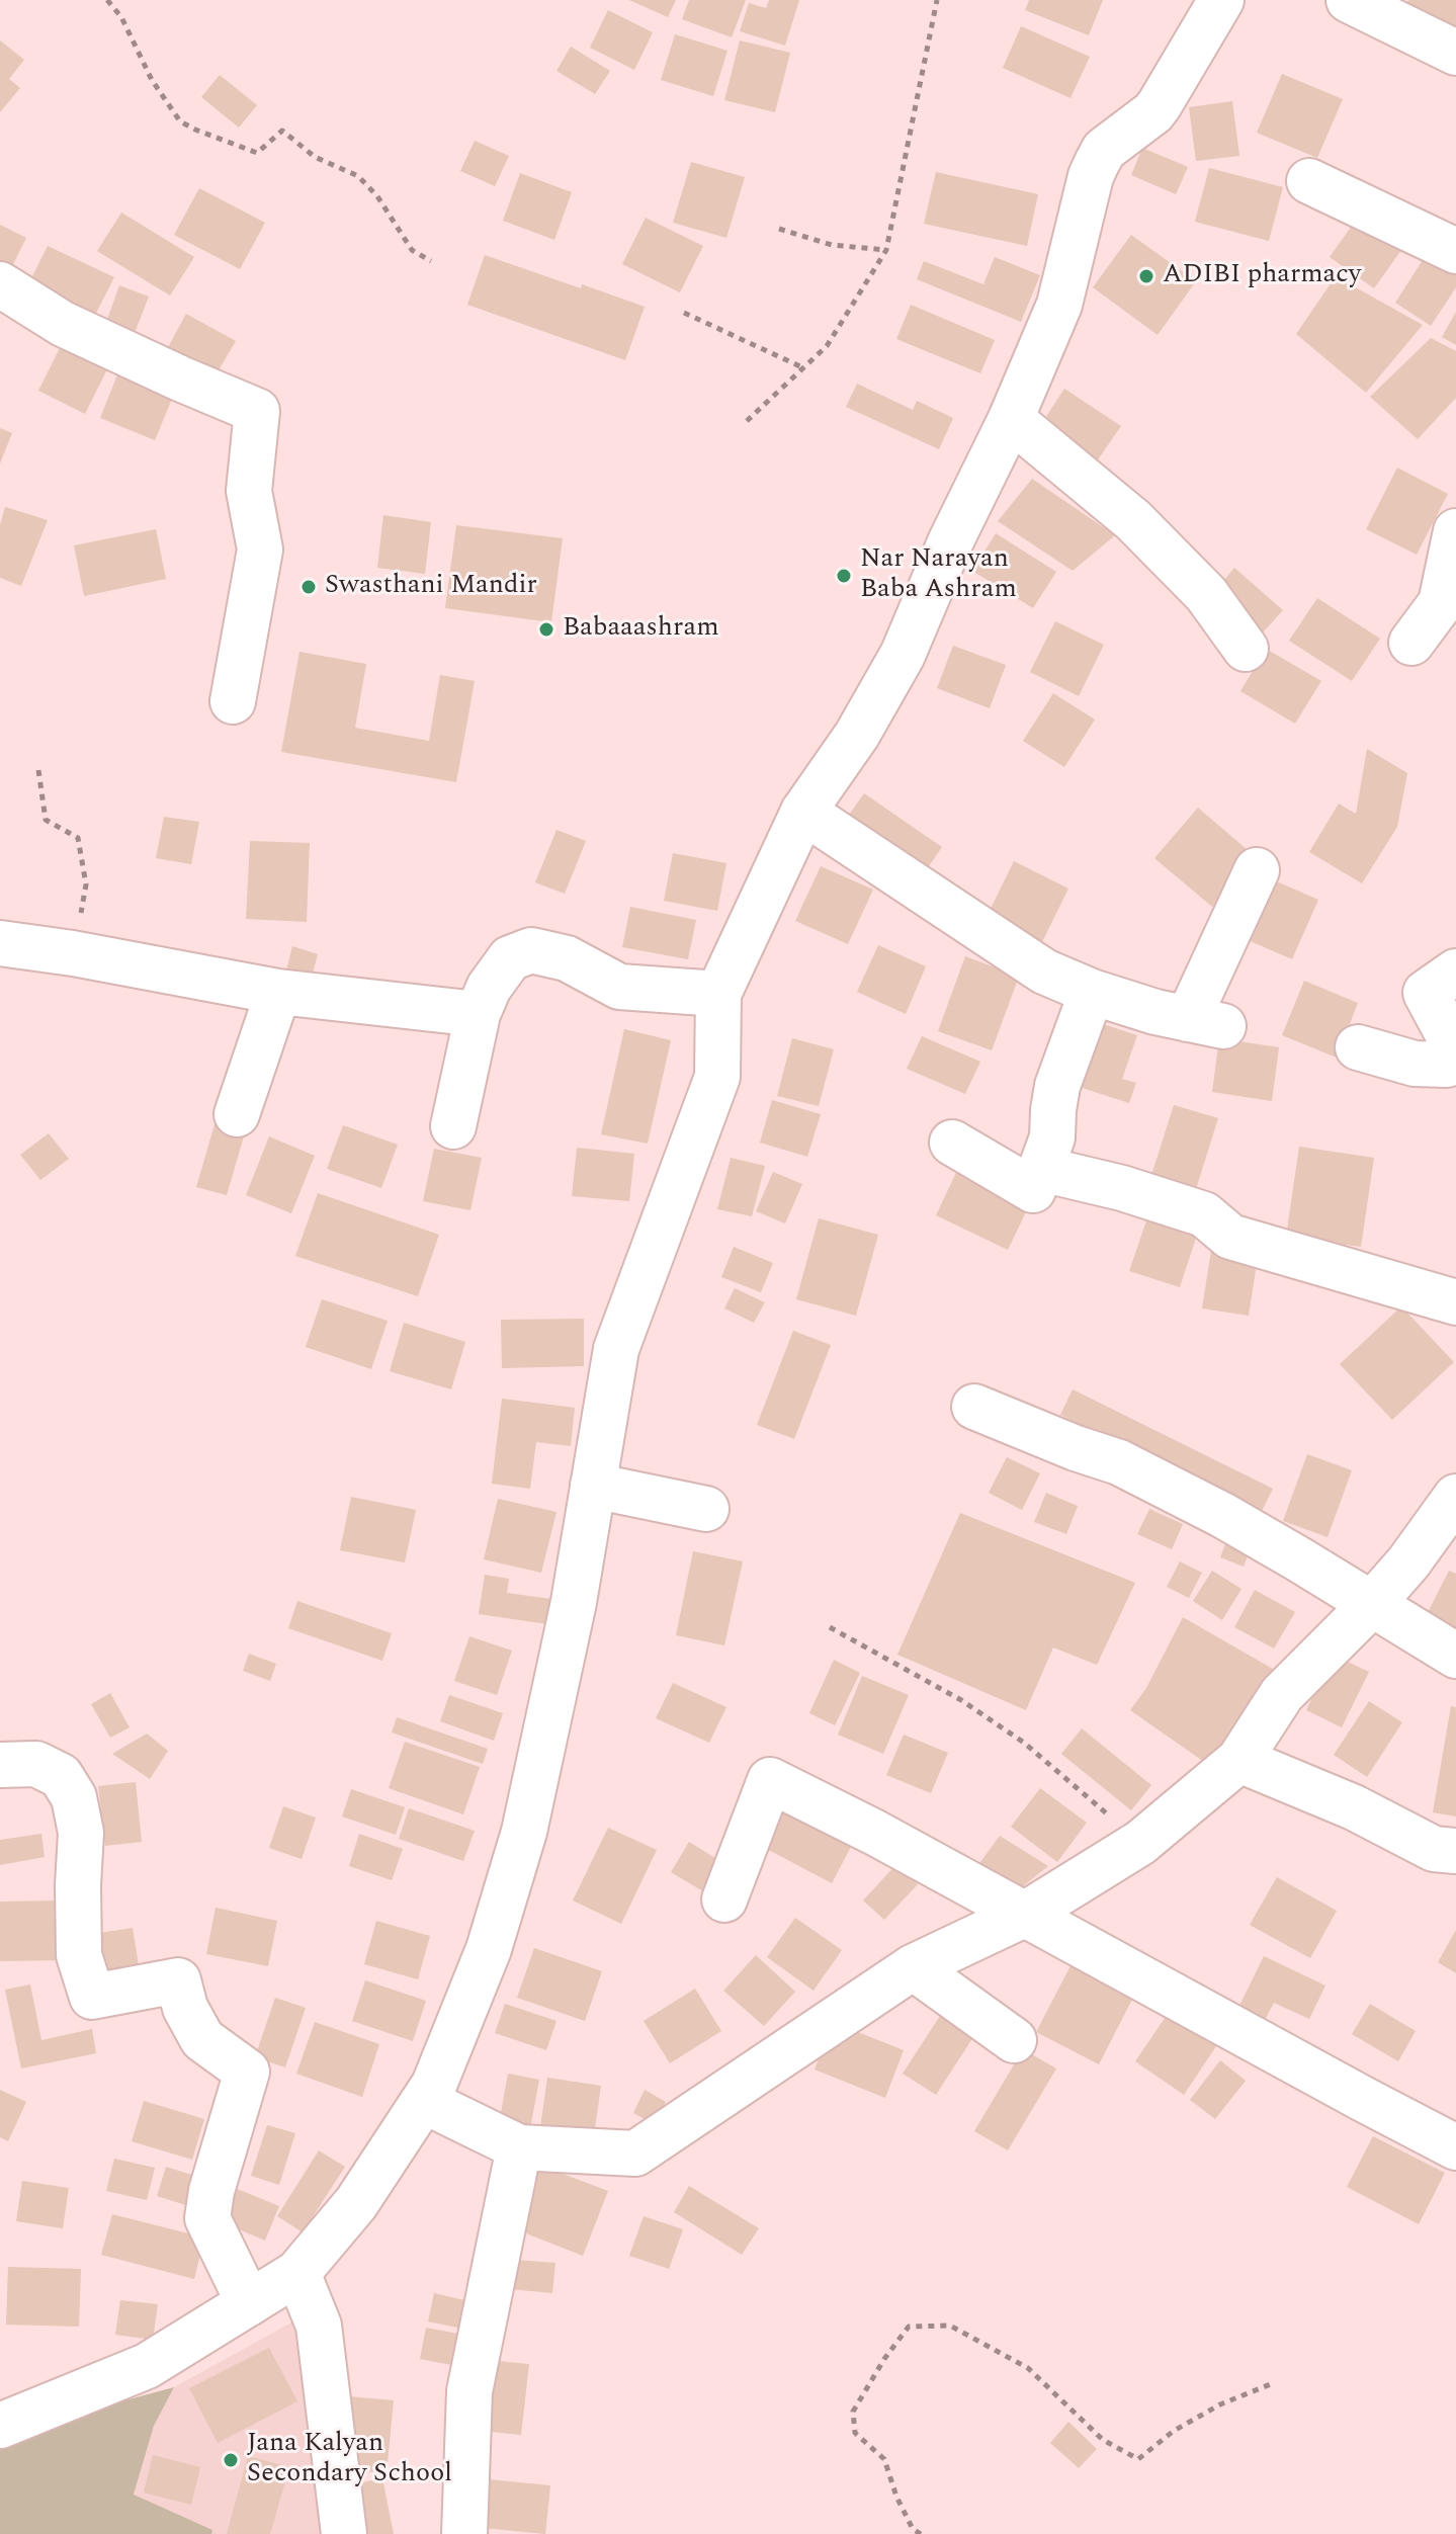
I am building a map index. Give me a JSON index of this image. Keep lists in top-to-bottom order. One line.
{"places":["ADIBI pharmacy","Nar Narayan Baba Ashram","Swasthani Mandir","Babaaashram","Jana Kalyan Secondary School"]}
